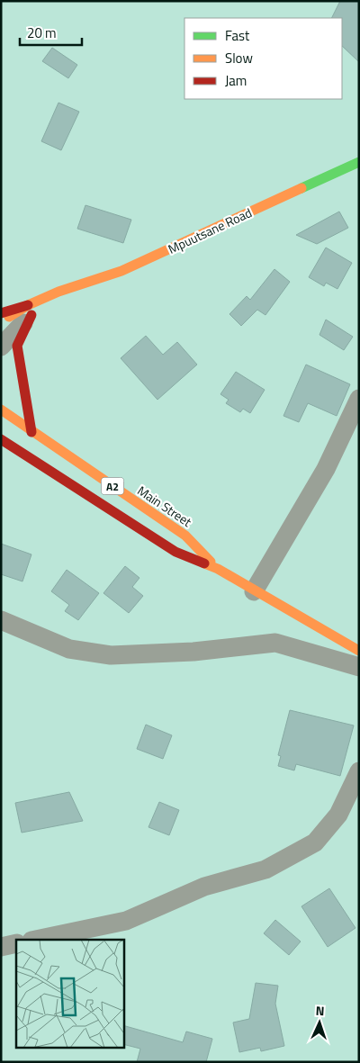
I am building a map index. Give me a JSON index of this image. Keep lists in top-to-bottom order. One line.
{"streets":{"main road":["Mpuutsane Road","A2","Main Street"]},"legend":["Fast","Slow","Jam"],"scale_bar":"20 m","north":"top"}
